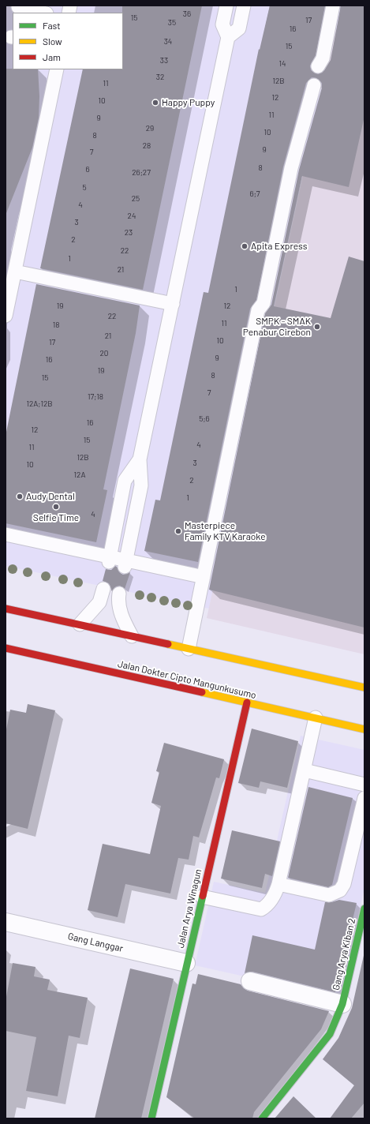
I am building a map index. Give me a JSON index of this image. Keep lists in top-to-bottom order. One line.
{"streets":{"main road":["Jalan Dokter Cipto Mangunkusumo","Jalan Arya Winagun","Gang Arya Kiban 2"],"street":["Gang Langgar"]},"crossings":[["Jalan Dokter Cipto Mangunkusumo","Jalan Arya Winagun"],["Jalan Arya Winagun","Gang Langgar"]],"places":["Happy Puppy","Apita Express","SMPK - SMAK Penabur Cirebon","Audy Dental","Selfie Time","Masterpiece Family KTV Karaoke"],"house_numbers":["36","15","17","35","16","34","15","33","14","32","12B","11","12","10","11","9","29","10","8","28","9","7","8","6","26;27","5","6;7","25","4","24","3","23","2","22","1","21","1","19","12","22","11","18","21","10","17","20","9","16","19","8","15","7","17;18","12A;12B","5;6","16","12","15","4","11","12B","3","10","12A","2","1","4"],"legend":["Fast","Slow","Jam"]}
